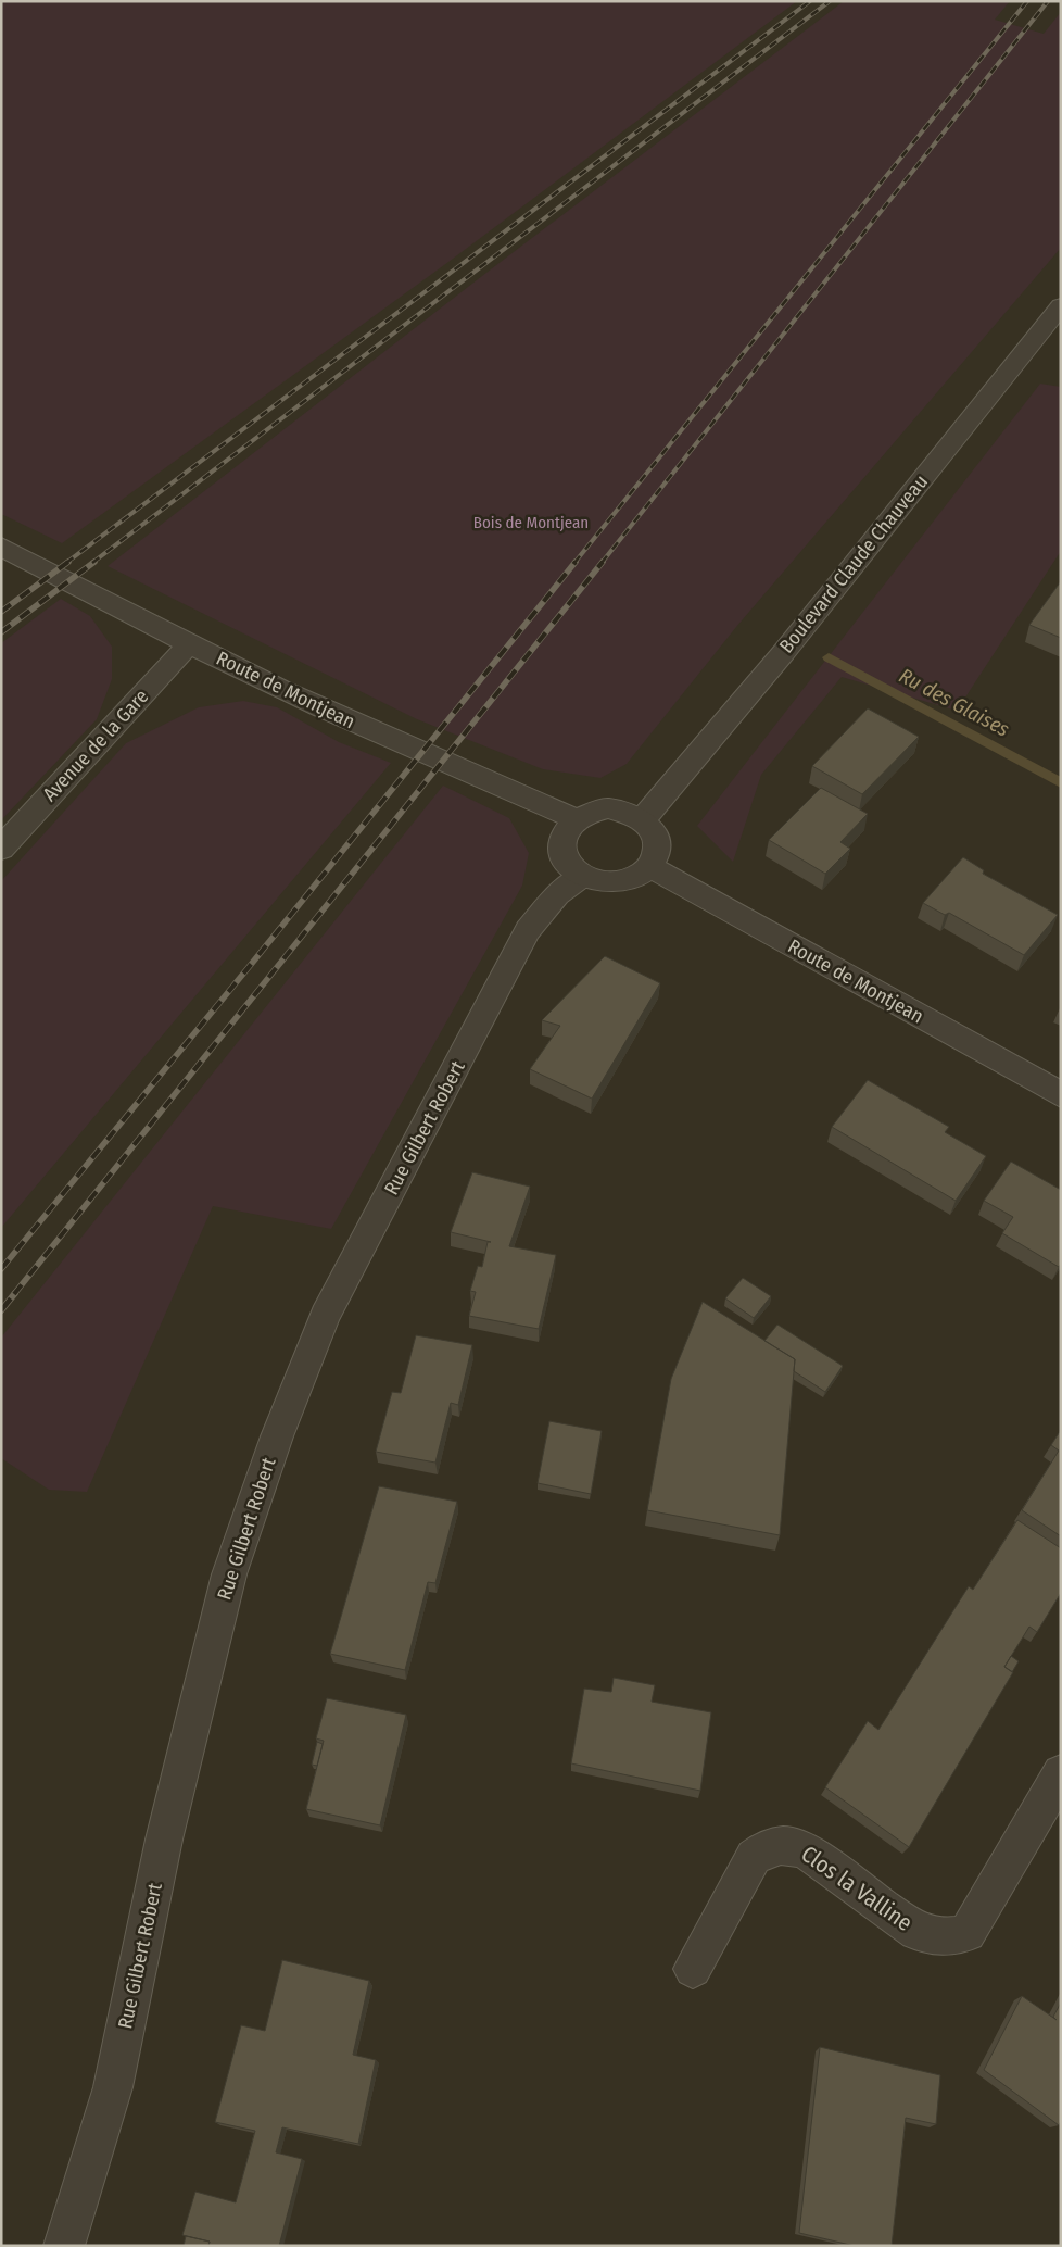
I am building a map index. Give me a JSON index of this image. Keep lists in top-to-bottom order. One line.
{"streets":{"street":["Boulevard Claude Chauveau","Route de Montjean","Avenue de la Gare","Rue Gilbert Robert","Clos la Valline"]},"crossings":[["Boulevard Claude Chauveau","Route de Montjean"],["Boulevard Claude Chauveau","Rue Gilbert Robert"],["Route de Montjean","Avenue de la Gare"],["Route de Montjean","Rue Gilbert Robert"]],"water":["Ru des Glaises"],"parks":["Bois de Montjean"]}
